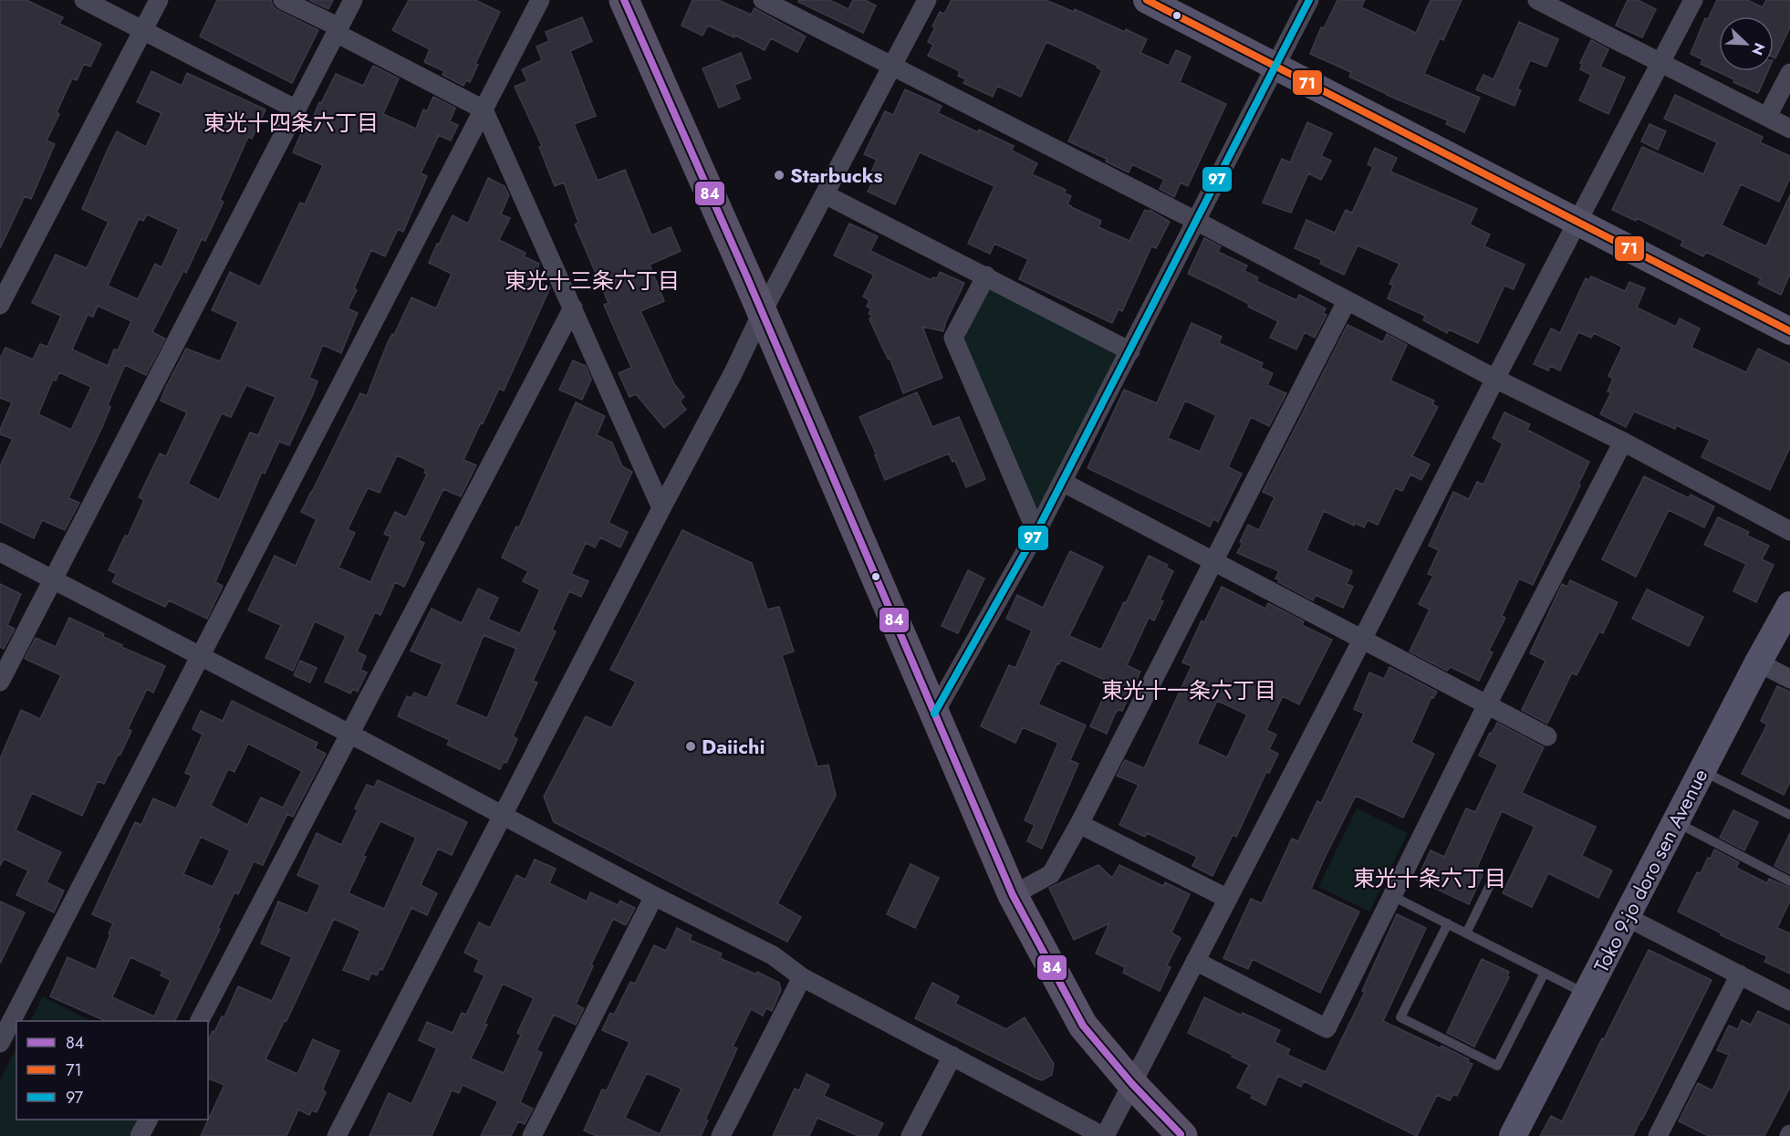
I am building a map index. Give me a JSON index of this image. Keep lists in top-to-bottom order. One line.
{"streets":{"street":["Toko 9-jo doro sen Avenue"]},"districts":["東光十四条六丁目","東光十三条六丁目","東光十一条六丁目","東光十条六丁目"],"places":["Starbucks","Daiichi"],"lines":["transit line 84","transit line 71","transit line 97"],"legend":["84","71","97"],"north":"bottom right"}
